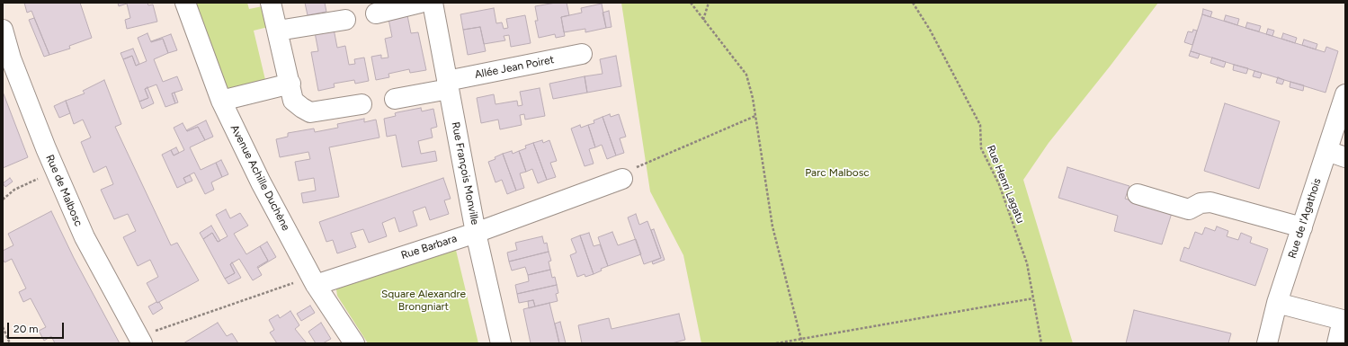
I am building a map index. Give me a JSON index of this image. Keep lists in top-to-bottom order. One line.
{"streets":{"street":["Allée Jean Poiret","Rue François Monville","Avenue Achille Duchène","Rue de Malbosc","Rue de l'Agathois","Rue Barbara"],"path":["Rue Henri Lagatu"]},"crossings":[["Allée Jean Poiret","Rue François Monville"],["Rue François Monville","Rue Barbara"],["Avenue Achille Duchène","Rue Barbara"]],"parks":["Parc Malbosc","Square Alexandre Brongniart"],"scale_bar":"20 m"}
